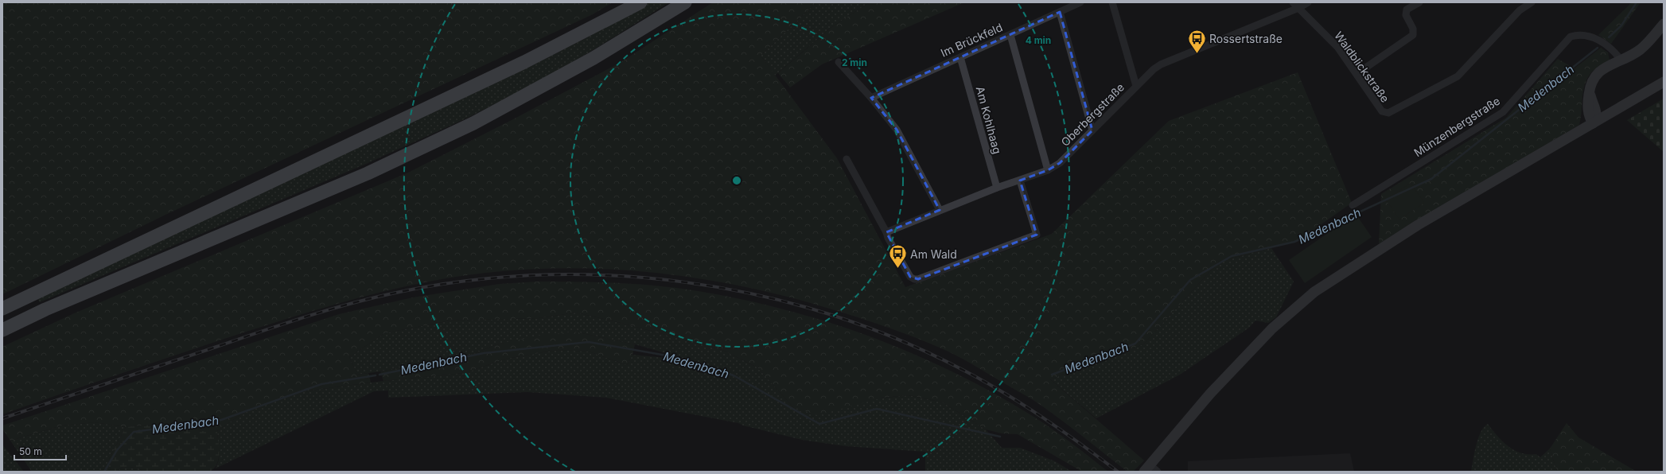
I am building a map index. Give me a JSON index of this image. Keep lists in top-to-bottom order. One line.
{"streets":{"street":["Im Brückfeld","Waldblickstraße","Oberbergstraße","Am Kohlhaag","Münzenbergstraße"]},"crossings":[["Im Brückfeld","Am Kohlhaag"],["Waldblickstraße","Oberbergstraße"],["Oberbergstraße","Am Kohlhaag"]],"water":["Medenbach"],"places":{"bus stop":["Rossertstraße","Am Wald"]},"scale_bar":"50 m","rings":["4 min","2 min"]}
